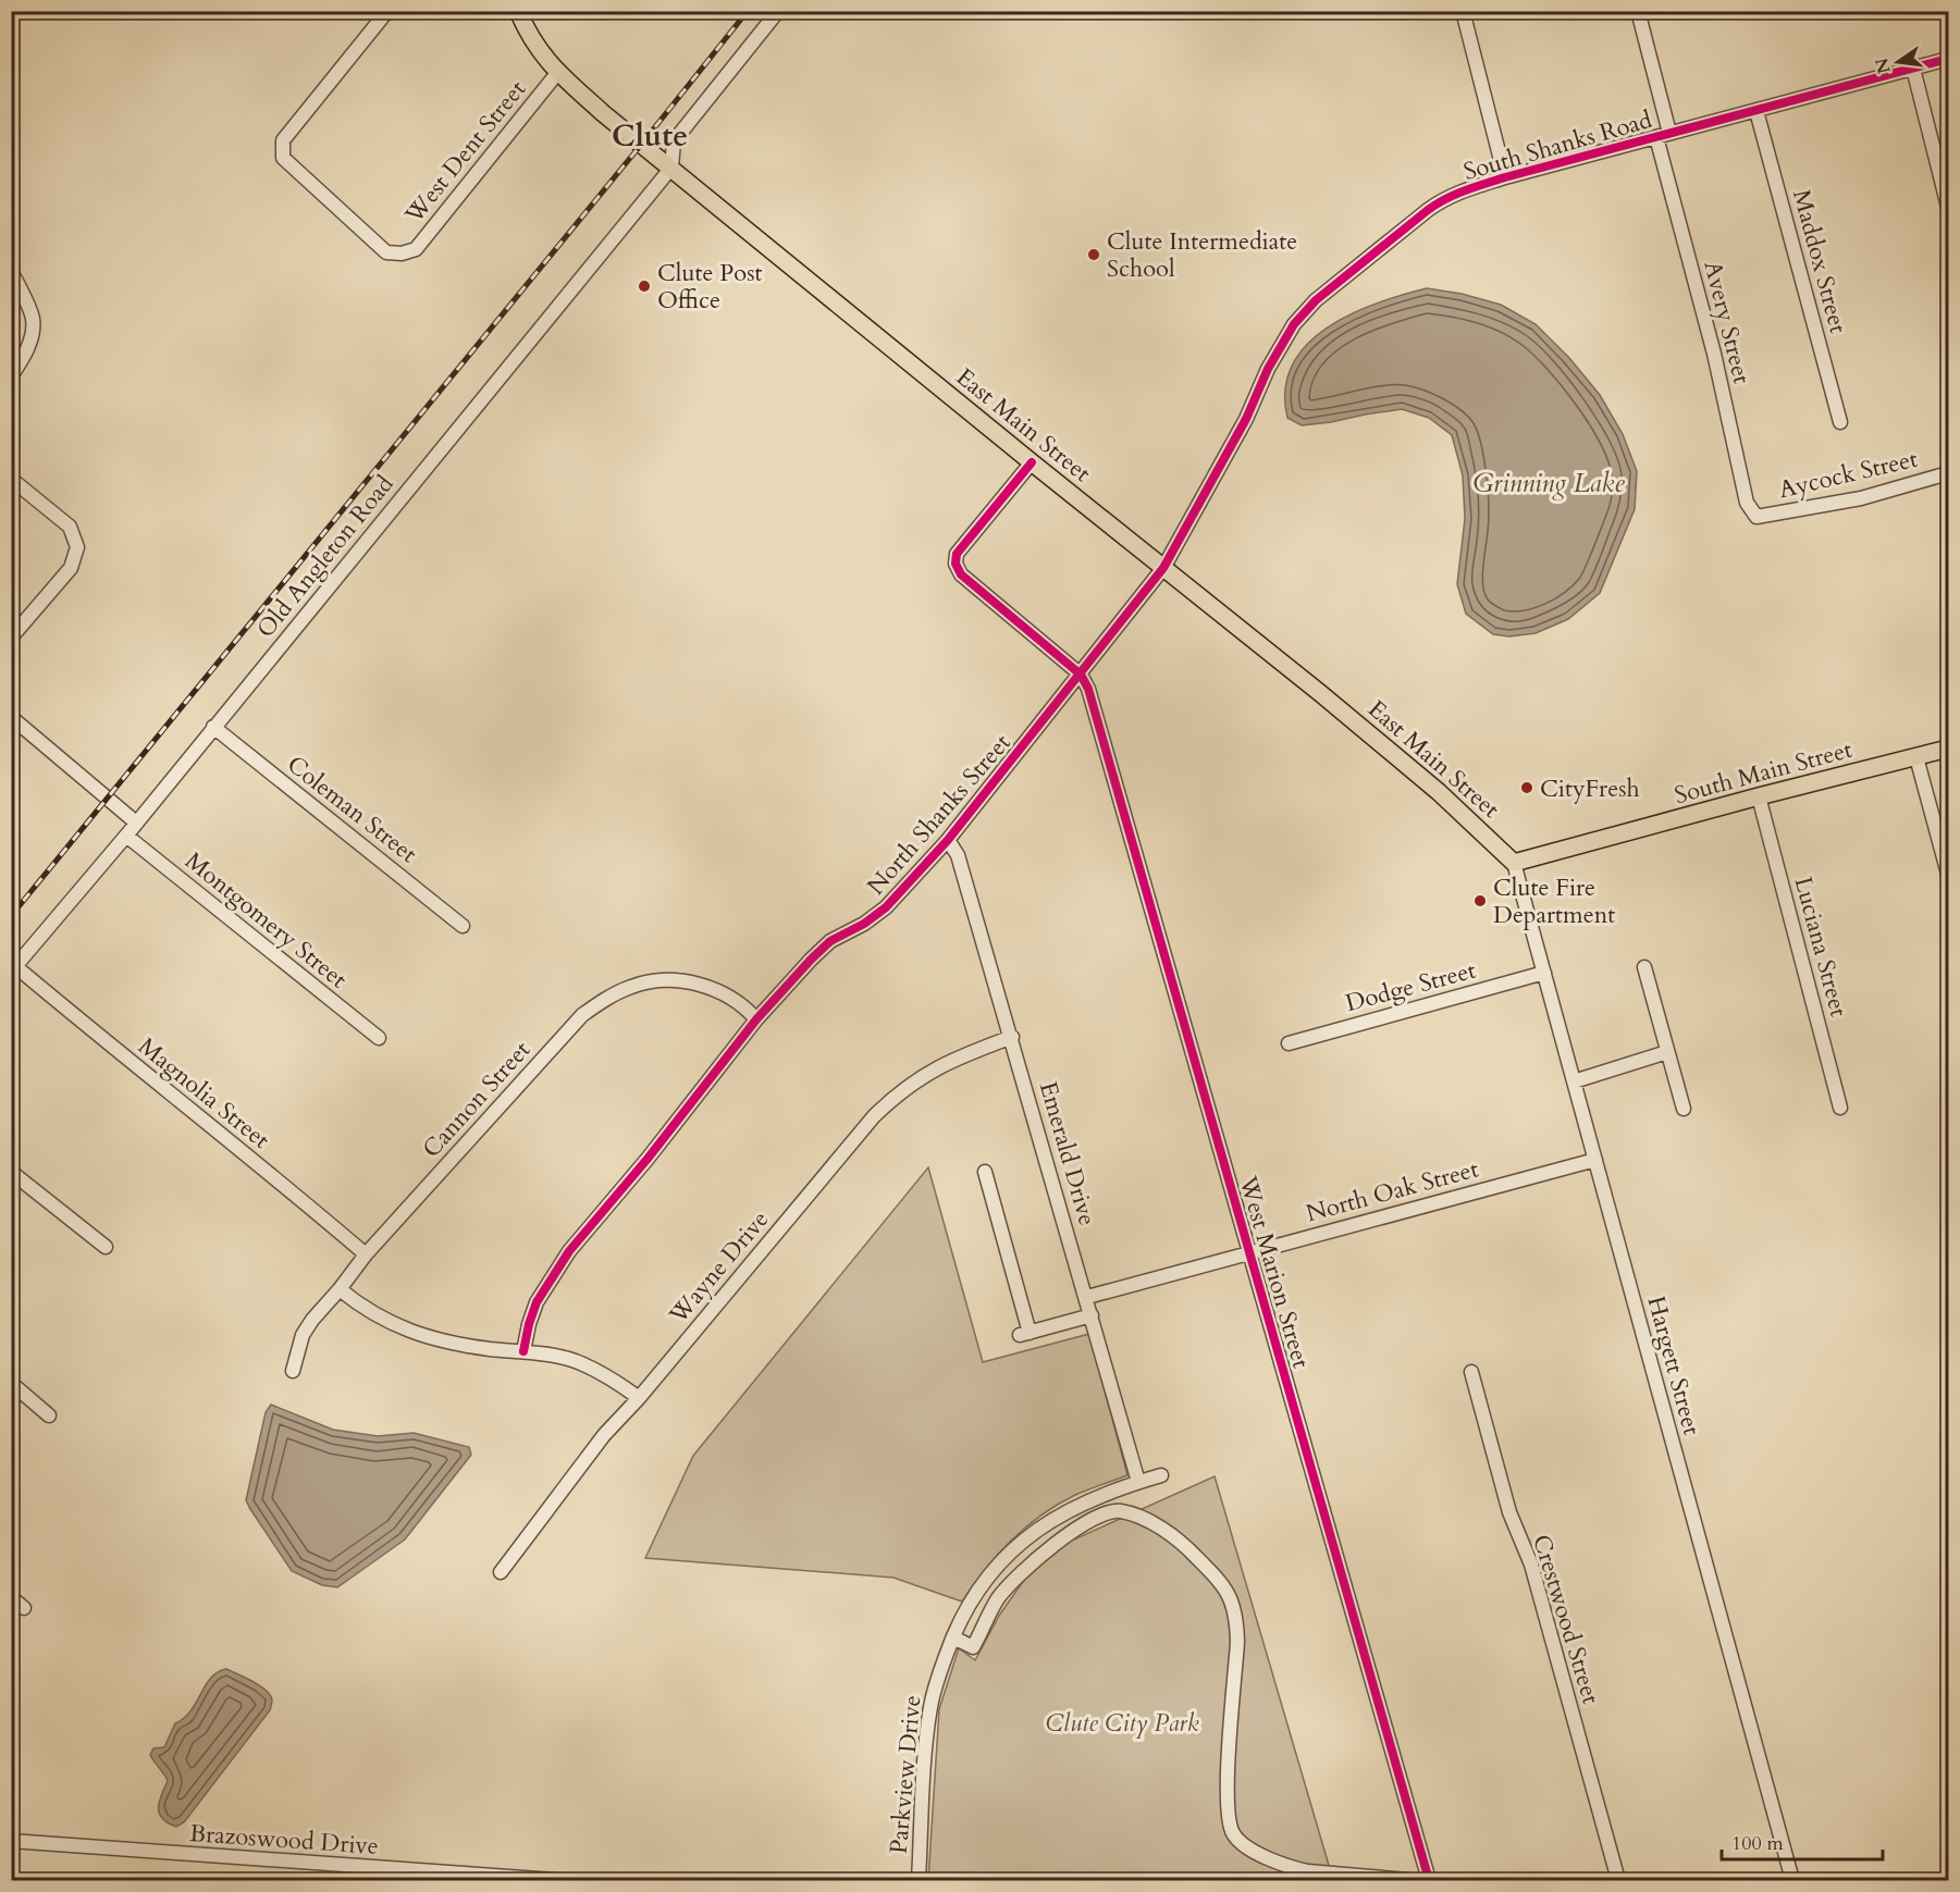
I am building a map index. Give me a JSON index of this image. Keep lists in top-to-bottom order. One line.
{"streets":{"main road":["East Main Street","South Main Street"],"street":["South Shanks Road","West Dent Street","Maddox Street","Avery Street","Aycock Street","Old Angleton Road","Coleman Street","North Shanks Street","Montgomery Street","Luciana Street","Dodge Street","Magnolia Street","Cannon Street","Emerald Drive","North Oak Street","Wayne Drive","West Marion Street","Hargett Street","Crestwood Street","Parkview Drive","Brazoswood Drive"]},"crossings":[["South Shanks Road","Maddox Street"],["South Shanks Road","Avery Street"],["South Shanks Road","East Main Street"],["South Shanks Road","North Shanks Street"],["West Dent Street","East Main Street"],["Avery Street","Aycock Street"],["East Main Street","Old Angleton Road"],["East Main Street","South Main Street"],["East Main Street","North Shanks Street"],["East Main Street","Hargett Street"],["Old Angleton Road","Coleman Street"],["Old Angleton Road","Montgomery Street"],["Old Angleton Road","Magnolia Street"],["South Main Street","Luciana Street"],["South Main Street","Hargett Street"],["North Shanks Street","Cannon Street"],["North Shanks Street","Emerald Drive"],["North Shanks Street","West Marion Street"],["Dodge Street","Hargett Street"],["Magnolia Street","Cannon Street"],["Emerald Drive","North Oak Street"],["Emerald Drive","Wayne Drive"],["Emerald Drive","Parkview Drive"],["North Oak Street","West Marion Street"],["North Oak Street","Hargett Street"]],"districts":["Clute"],"water":["Grinning Lake"],"parks":["Clute City Park"],"places":["Clute Intermediate School","Clute Post Office","CityFresh","Clute Fire Department"],"scale_bar":"100 m","north":"left"}
